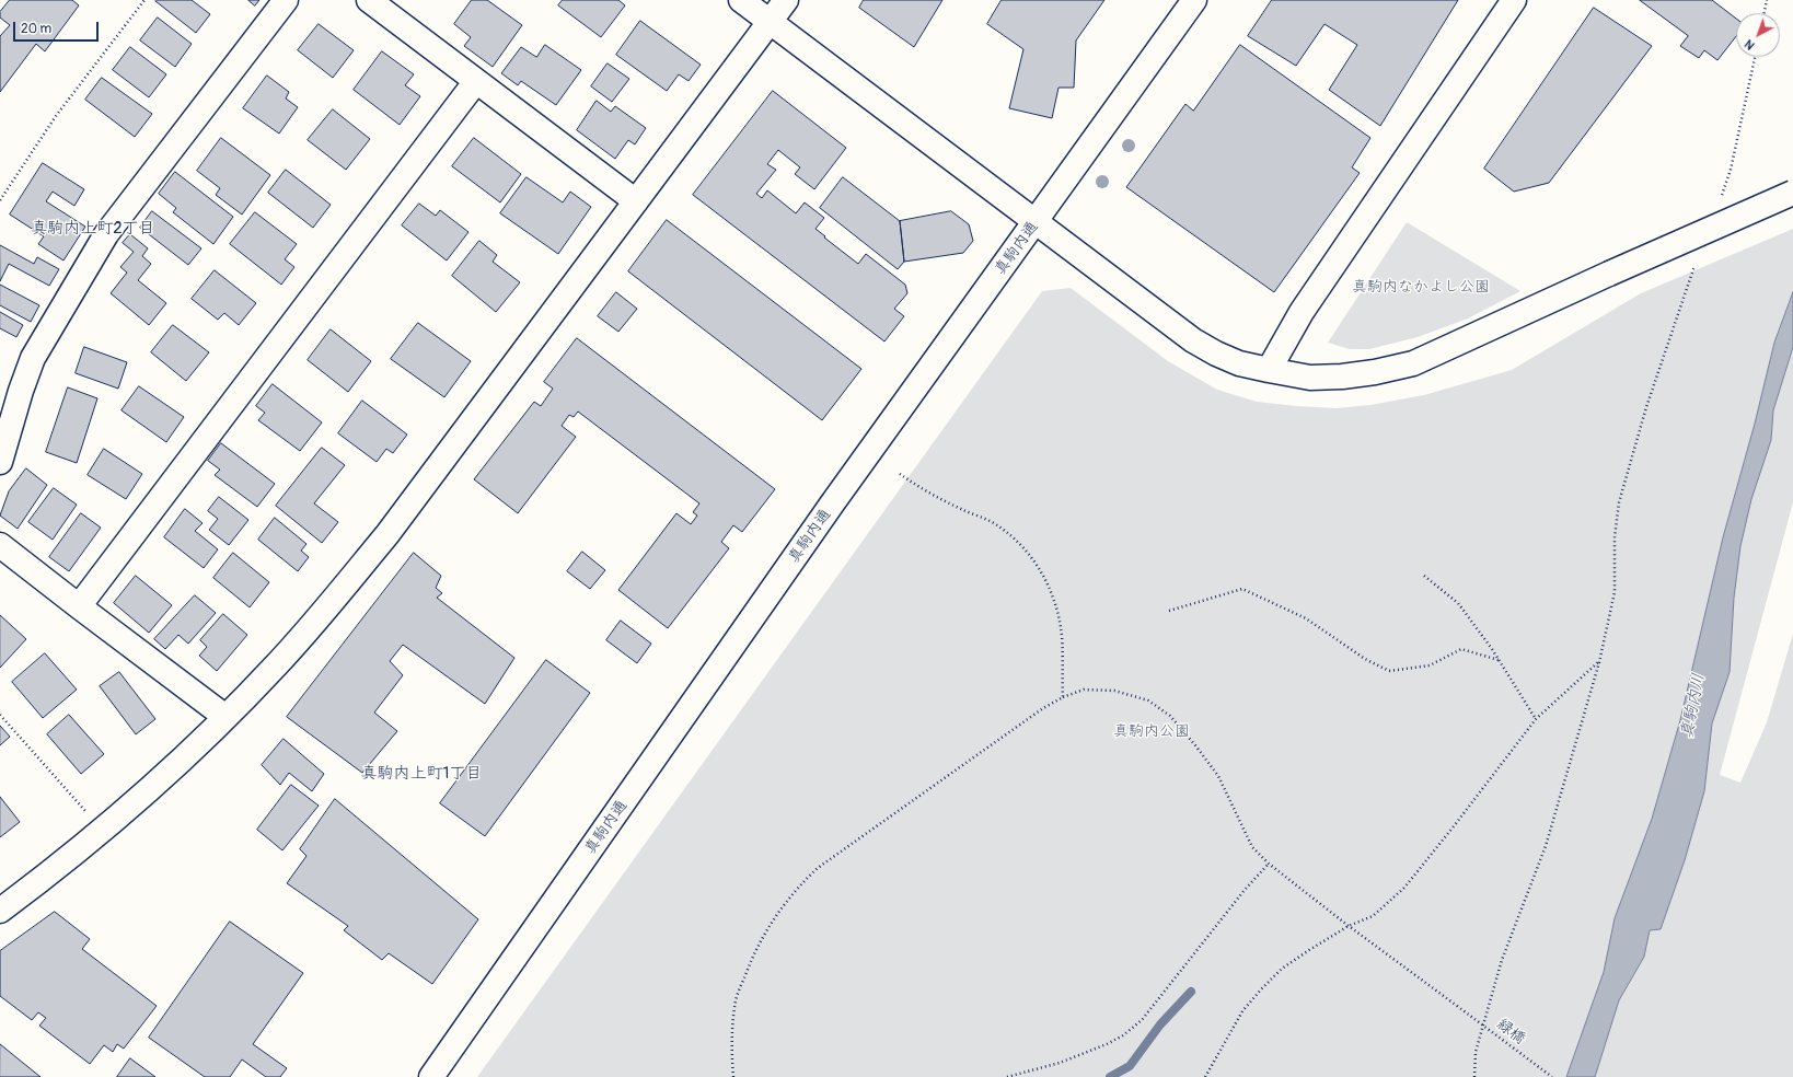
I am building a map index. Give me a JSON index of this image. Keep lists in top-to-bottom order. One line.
{"streets":{"main road":["真駒内通"],"path":["緑橋"]},"districts":["真駒内上町2丁目","真駒内上町1丁目"],"water":["真駒内川"],"parks":["真駒内なかよし公園","真駒内公園"],"scale_bar":"20 m","north":"bottom left"}
